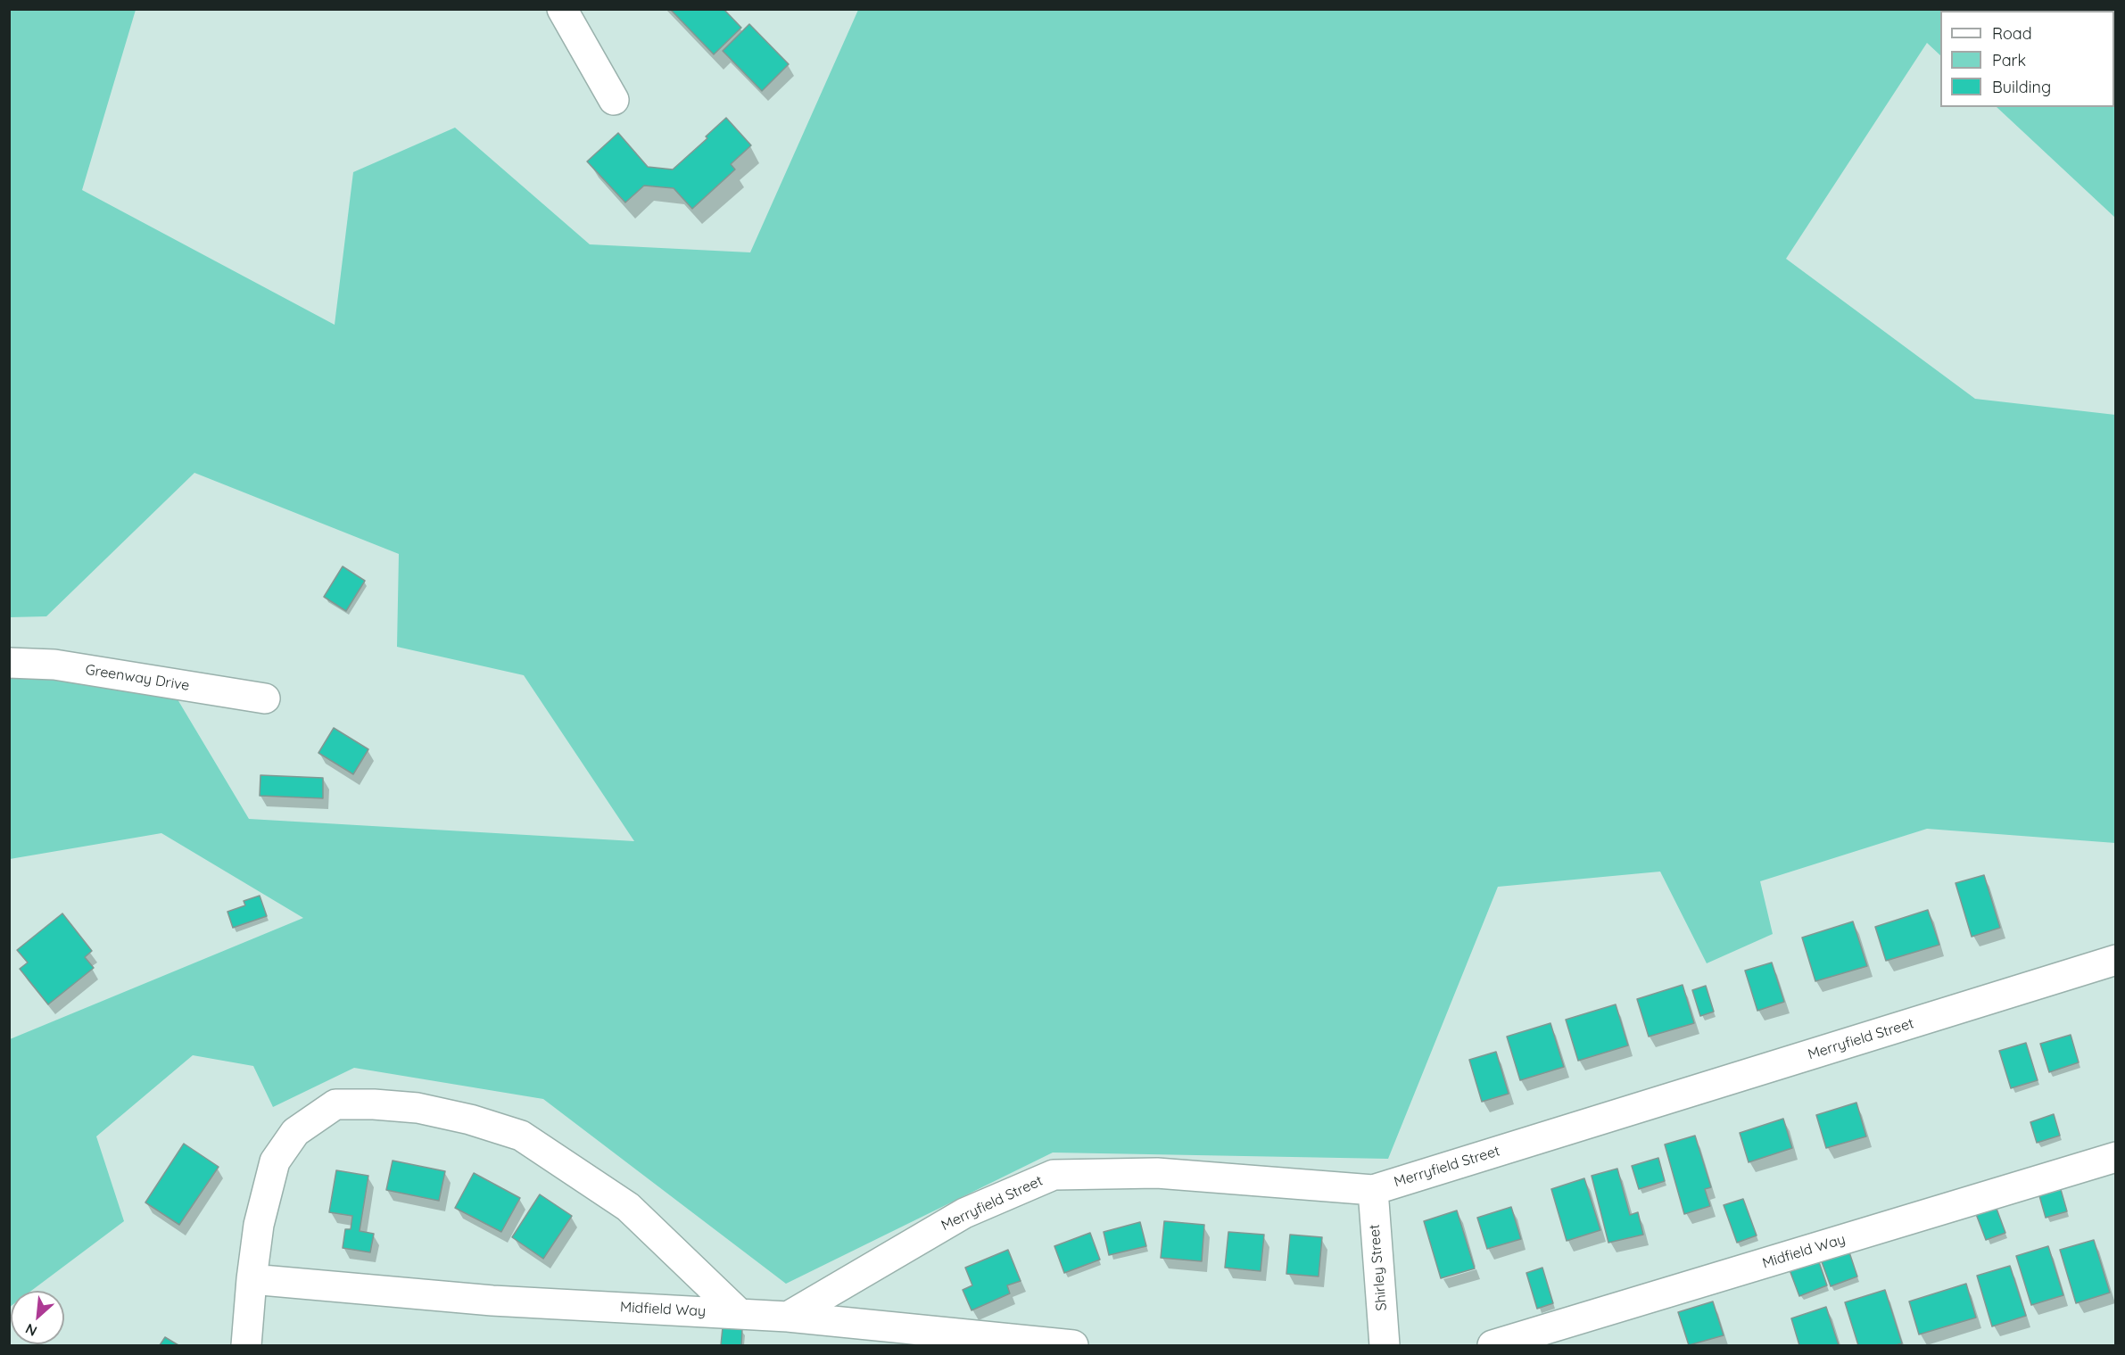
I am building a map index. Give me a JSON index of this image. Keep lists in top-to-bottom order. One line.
{"streets":{"street":["Greenway Drive","Merryfield Street","Midfield Way","Shirley Street"]},"crossings":[["Merryfield Street","Midfield Way"],["Merryfield Street","Shirley Street"]],"legend":["Road","Park","Building"],"north":"bottom left"}
